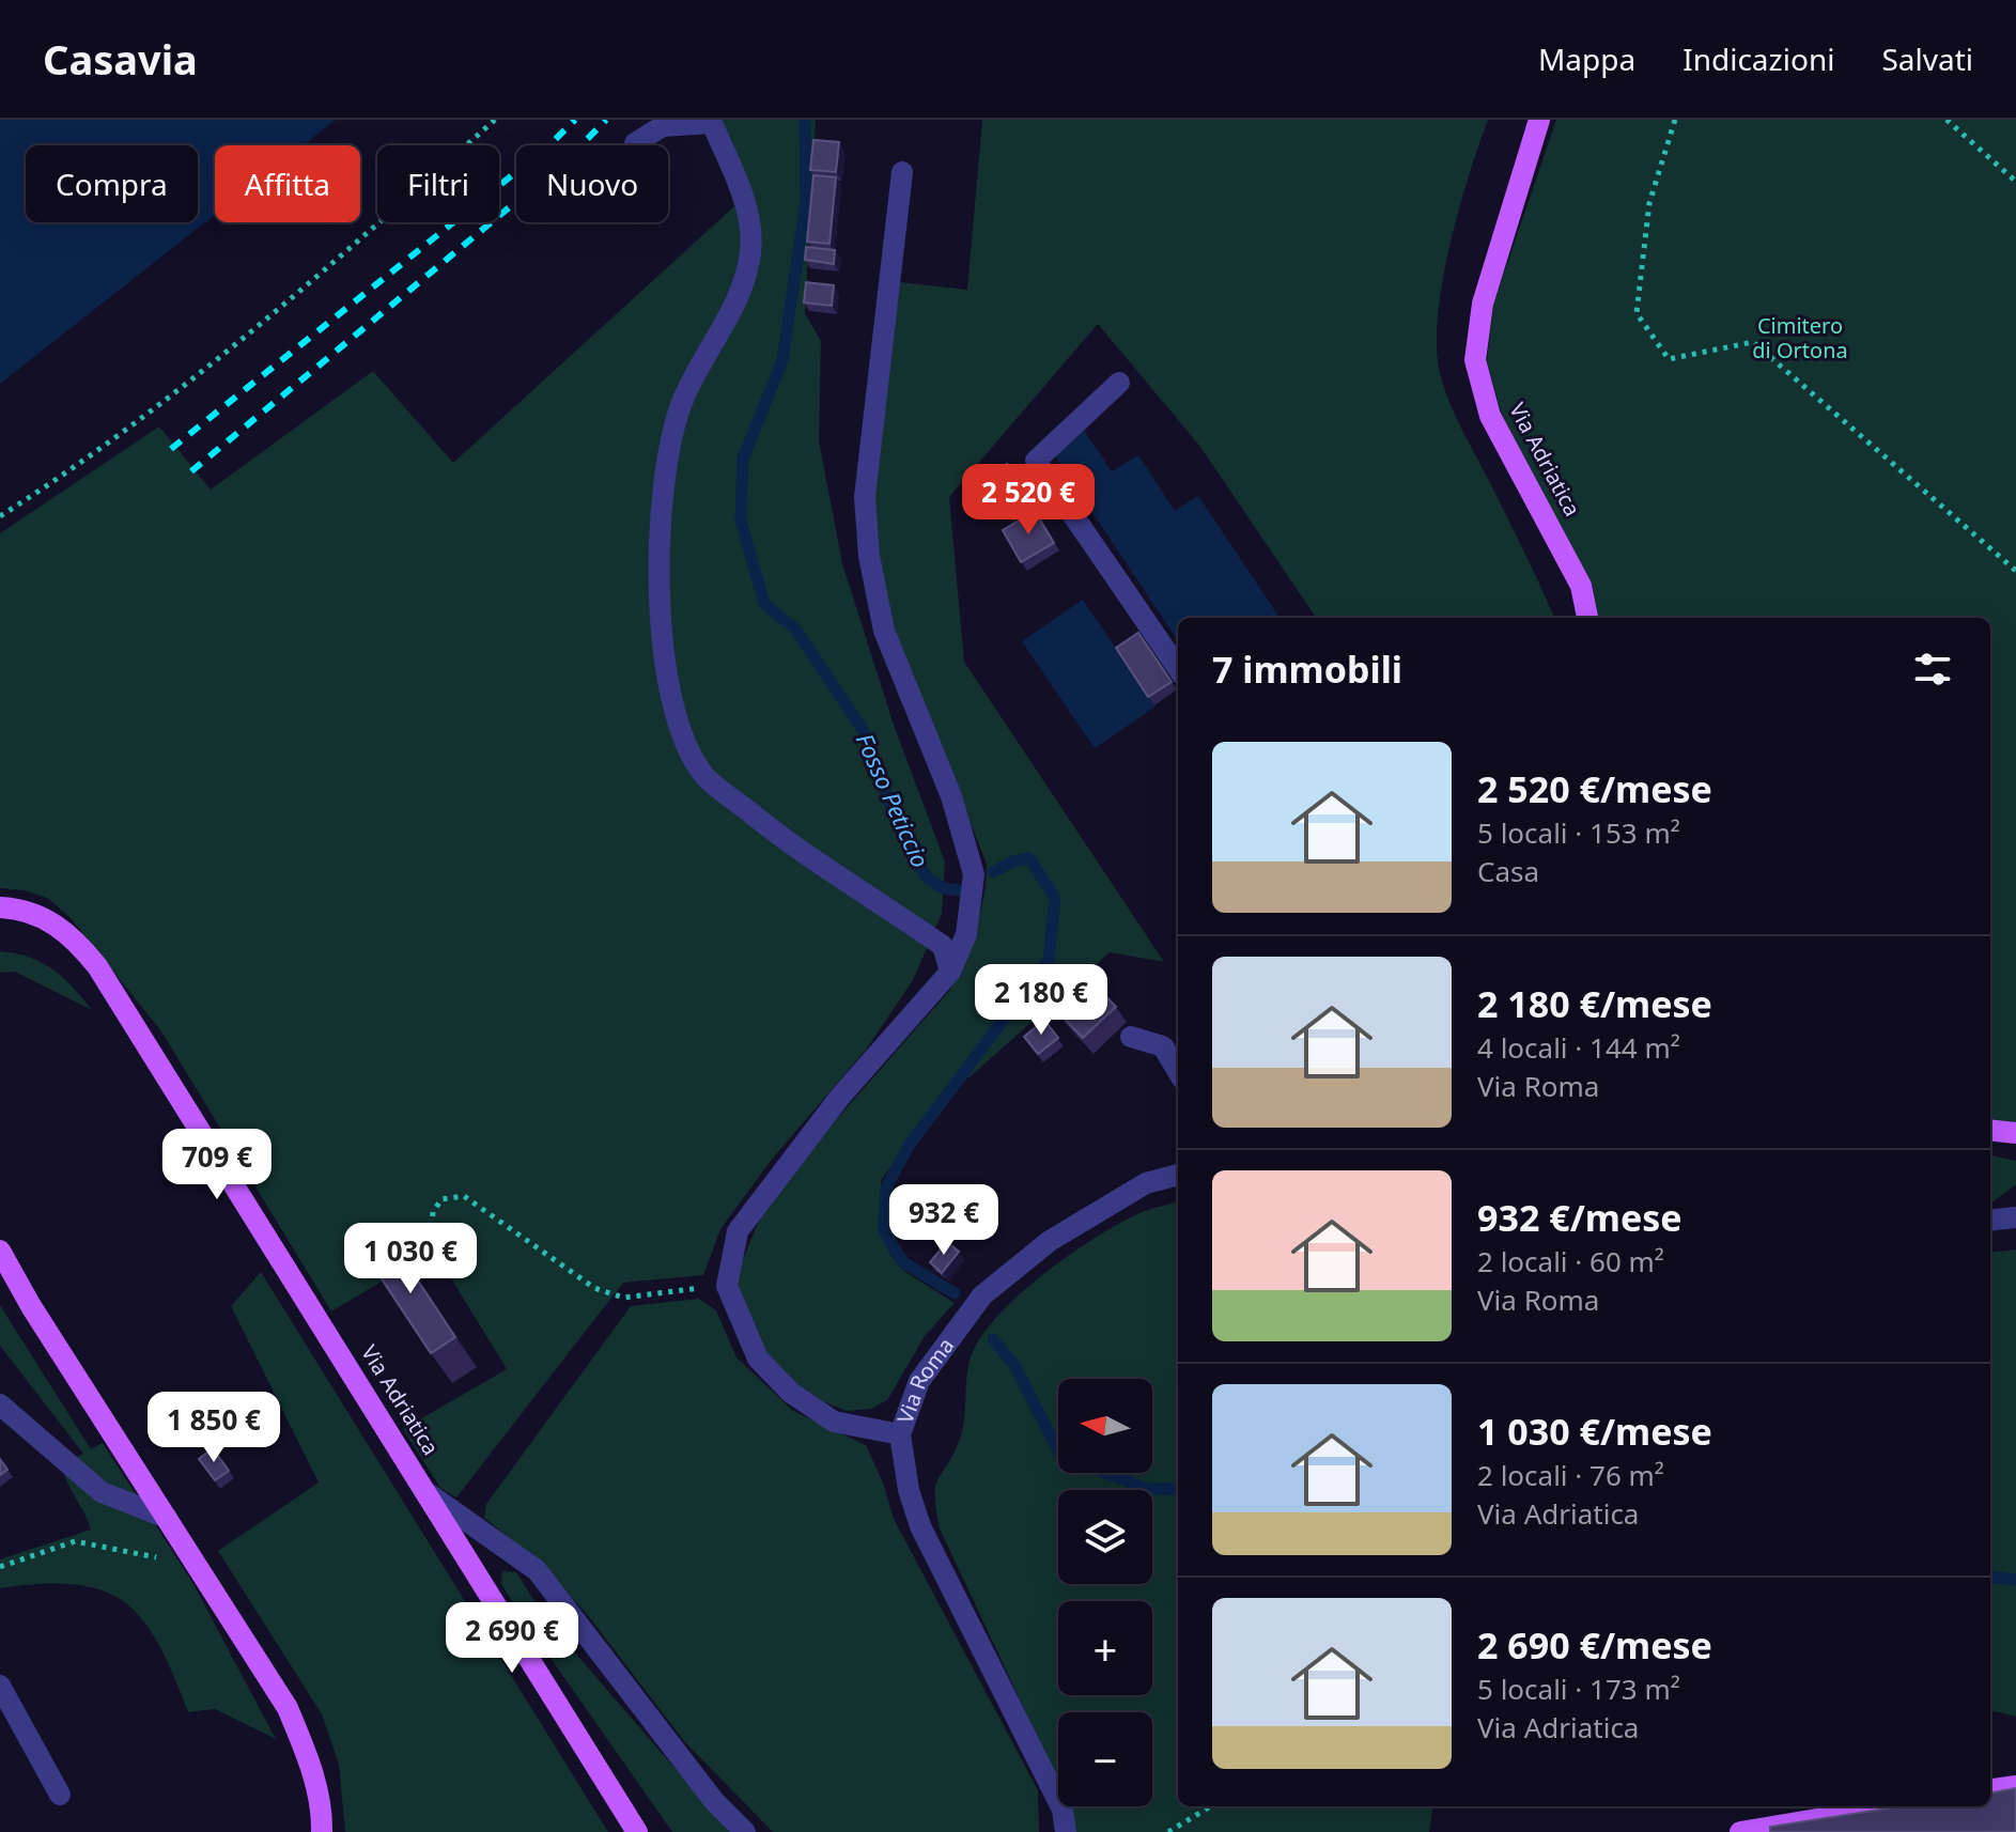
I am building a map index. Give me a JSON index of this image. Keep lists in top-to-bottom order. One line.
{"streets":{"main road":["Via Adriatica"],"street":["Via Roma"]},"water":["Fosso Peticcio"],"parks":["Cimitero di Ortona"],"north":"left","page":{"header":"Casavia","nav":["Mappa","Indicazioni","Salvati"],"chip":["Compra","Affitta","Filtri","Nuovo"],"price":["2 520 €","2 180 €","709 €","932 €","1 030 €","1 850 €","2 690 €"],"heading":"7 immobili","list":[{"name":"2 520 €/mese","note":"5 locali · 153 m² · Casa"},{"name":"2 180 €/mese","note":"4 locali · 144 m² · Via Roma"},{"name":"932 €/mese","note":"2 locali · 60 m² · Via Roma"},{"name":"1 030 €/mese","note":"2 locali · 76 m² · Via Adriatica"},{"name":"2 690 €/mese","note":"5 locali · 173 m² · Via Adriatica"}],"map_buttons":["+","−"]}}
